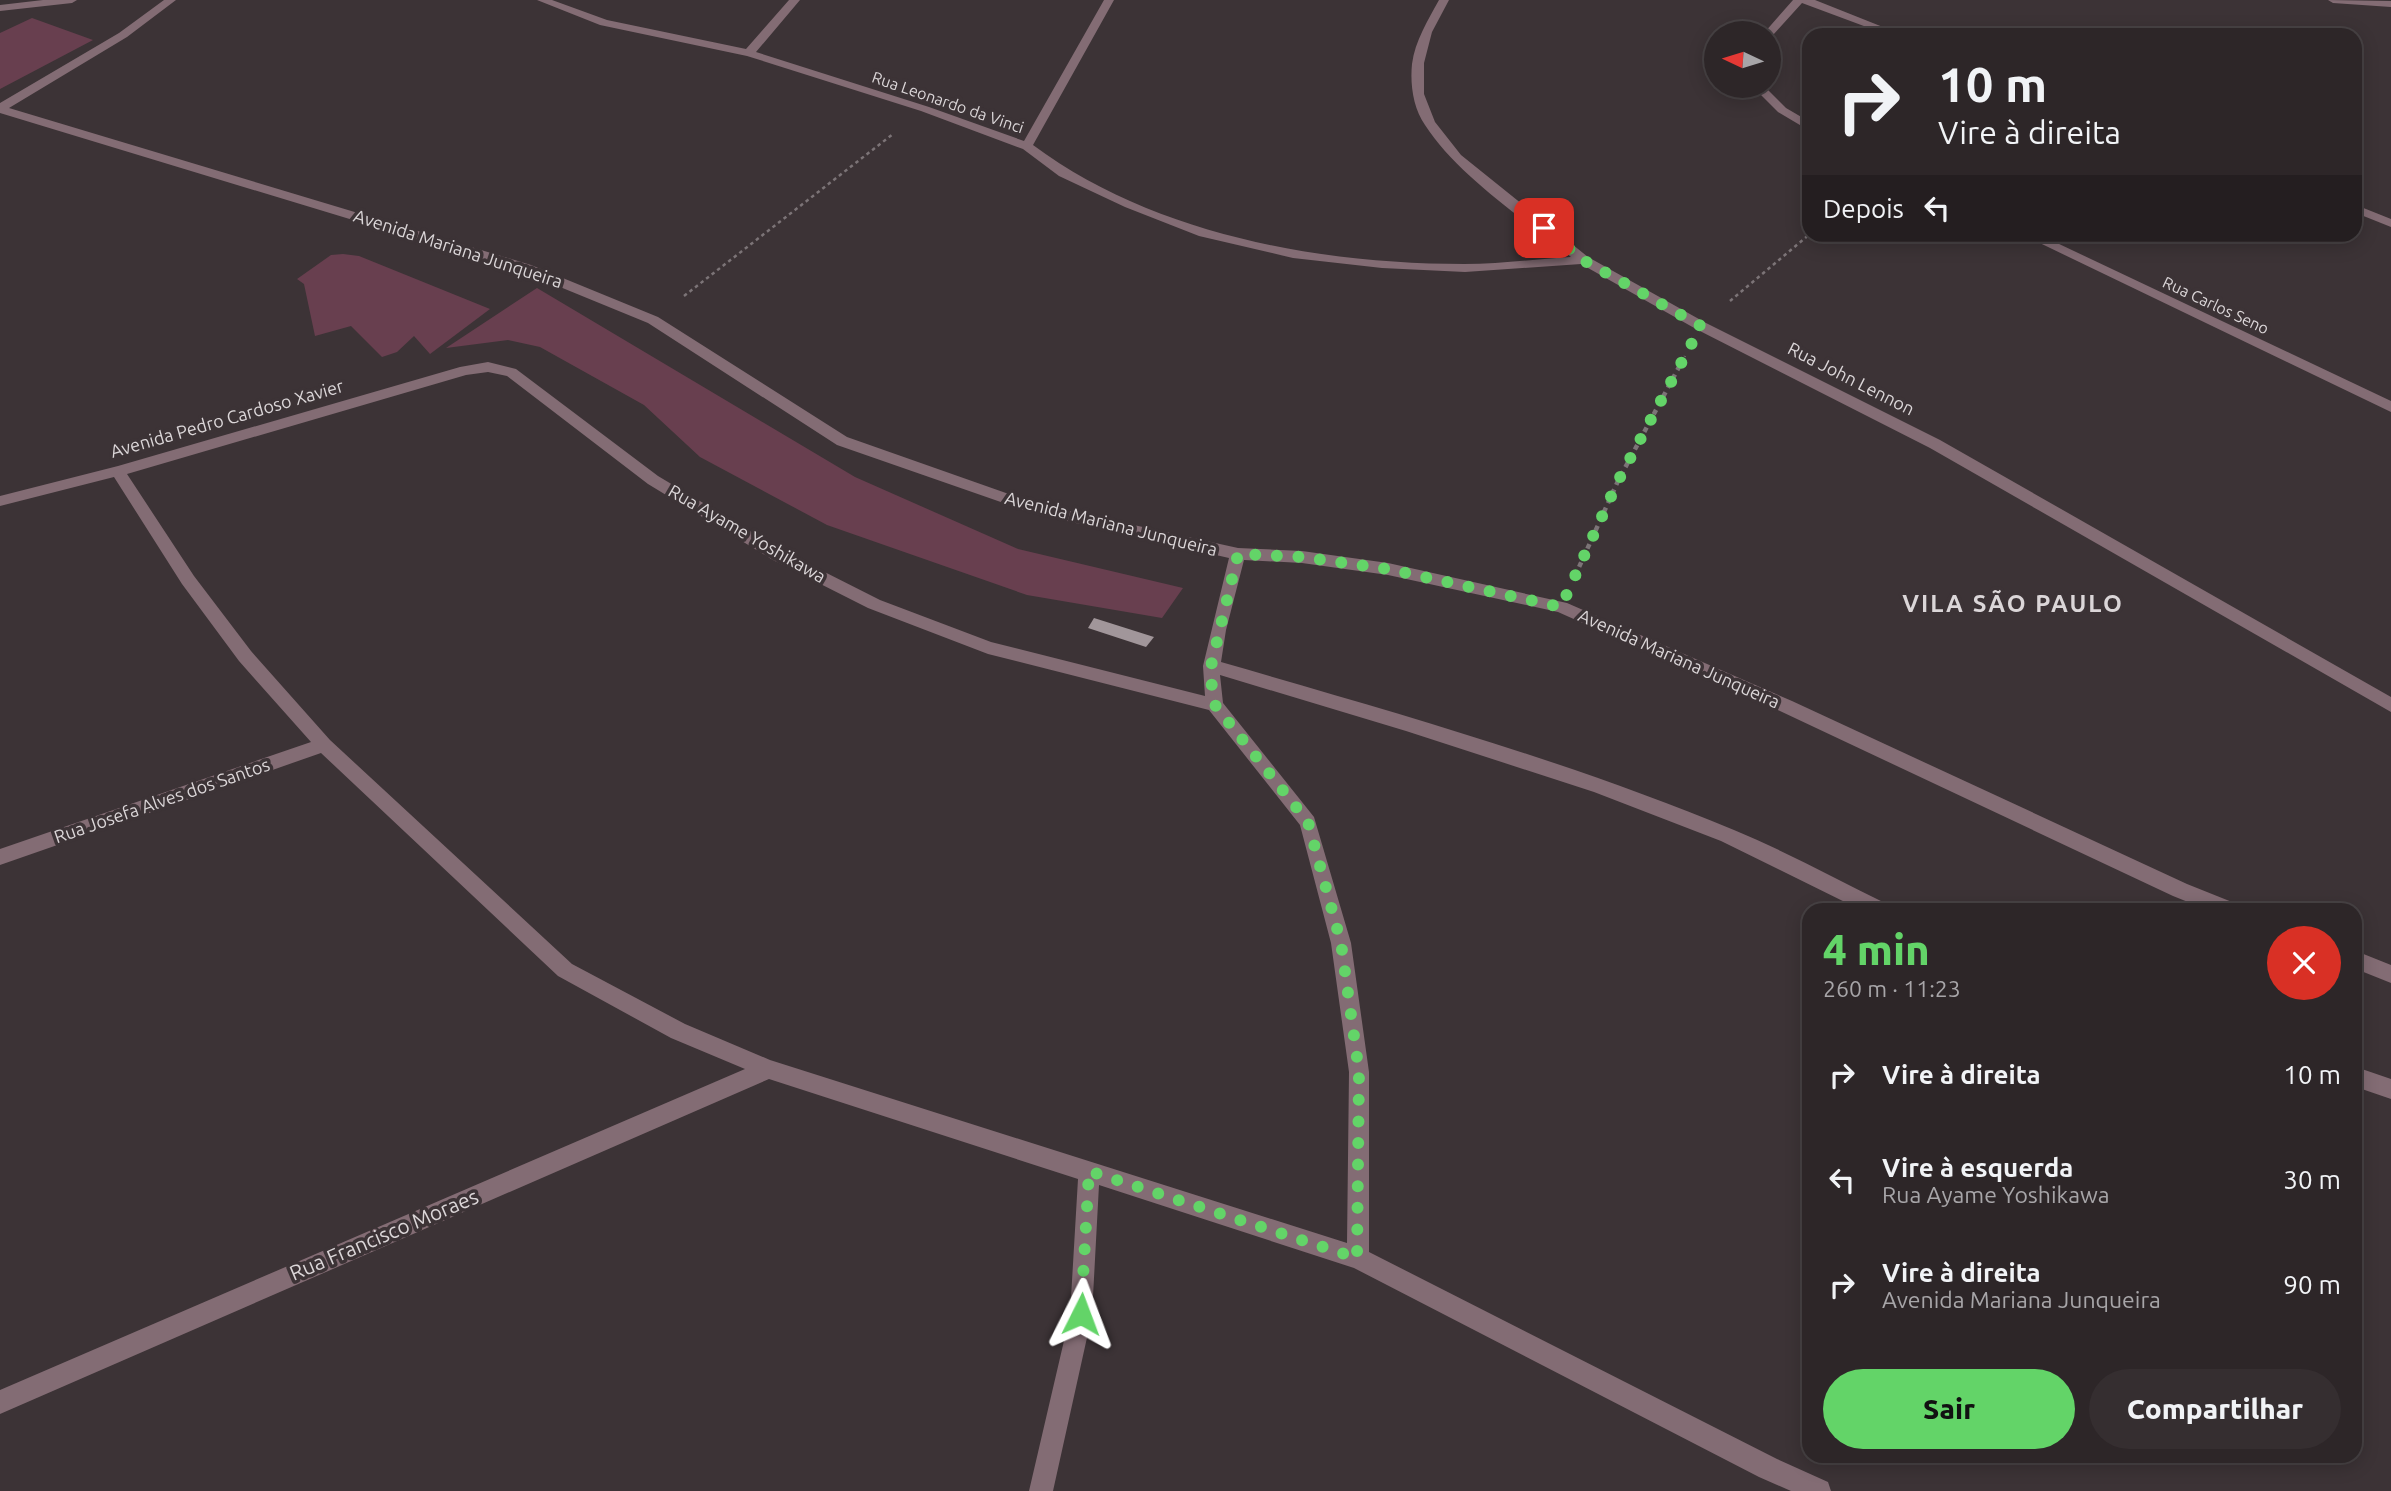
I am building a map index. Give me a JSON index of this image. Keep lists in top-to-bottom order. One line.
{"streets":{"street":["Rua Leonardo da Vinci","Avenida Mariana Junqueira","Rua Carlos Seno","Rua John Lennon","Avenida Pedro Cardoso Xavier","Rua Ayame Yoshikawa","Rua Josefa Alves dos Santos","Rua Francisco Moraes"]},"crossings":[["Rua Leonardo da Vinci","Rua John Lennon"],["Avenida Pedro Cardoso Xavier","Rua Ayame Yoshikawa"]],"districts":["VILA SÃO PAULO"],"north":"left","page":{"turn":["10 m","Vire à direita"],"then":"Depois","heading":["4 min","260 m · 11:23"],"list":[{"name":"Vire à direita","value":"10 m"},{"name":"Vire à esquerda","note":"Rua Ayame Yoshikawa","value":"30 m"},{"name":"Vire à direita","note":"Avenida Mariana Junqueira","value":"90 m"}],"buttons":["Sair","Compartilhar"]}}
